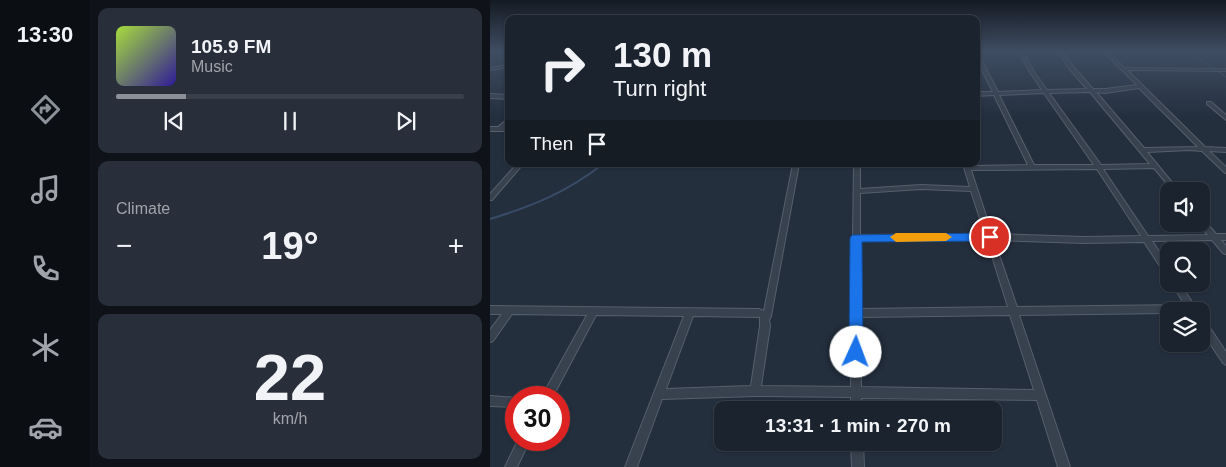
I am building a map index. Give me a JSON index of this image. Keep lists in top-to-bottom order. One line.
{"page":{"tabs":"13:30","turn":["130 m","Turn right"],"song":["105.9 FM","Music"],"then":"Then","tile":["Climate",["22","km/h"]],"heat":["−","19°","+"],"limit":"30","trip":"13:31 · 1 min · 270 m"}}
